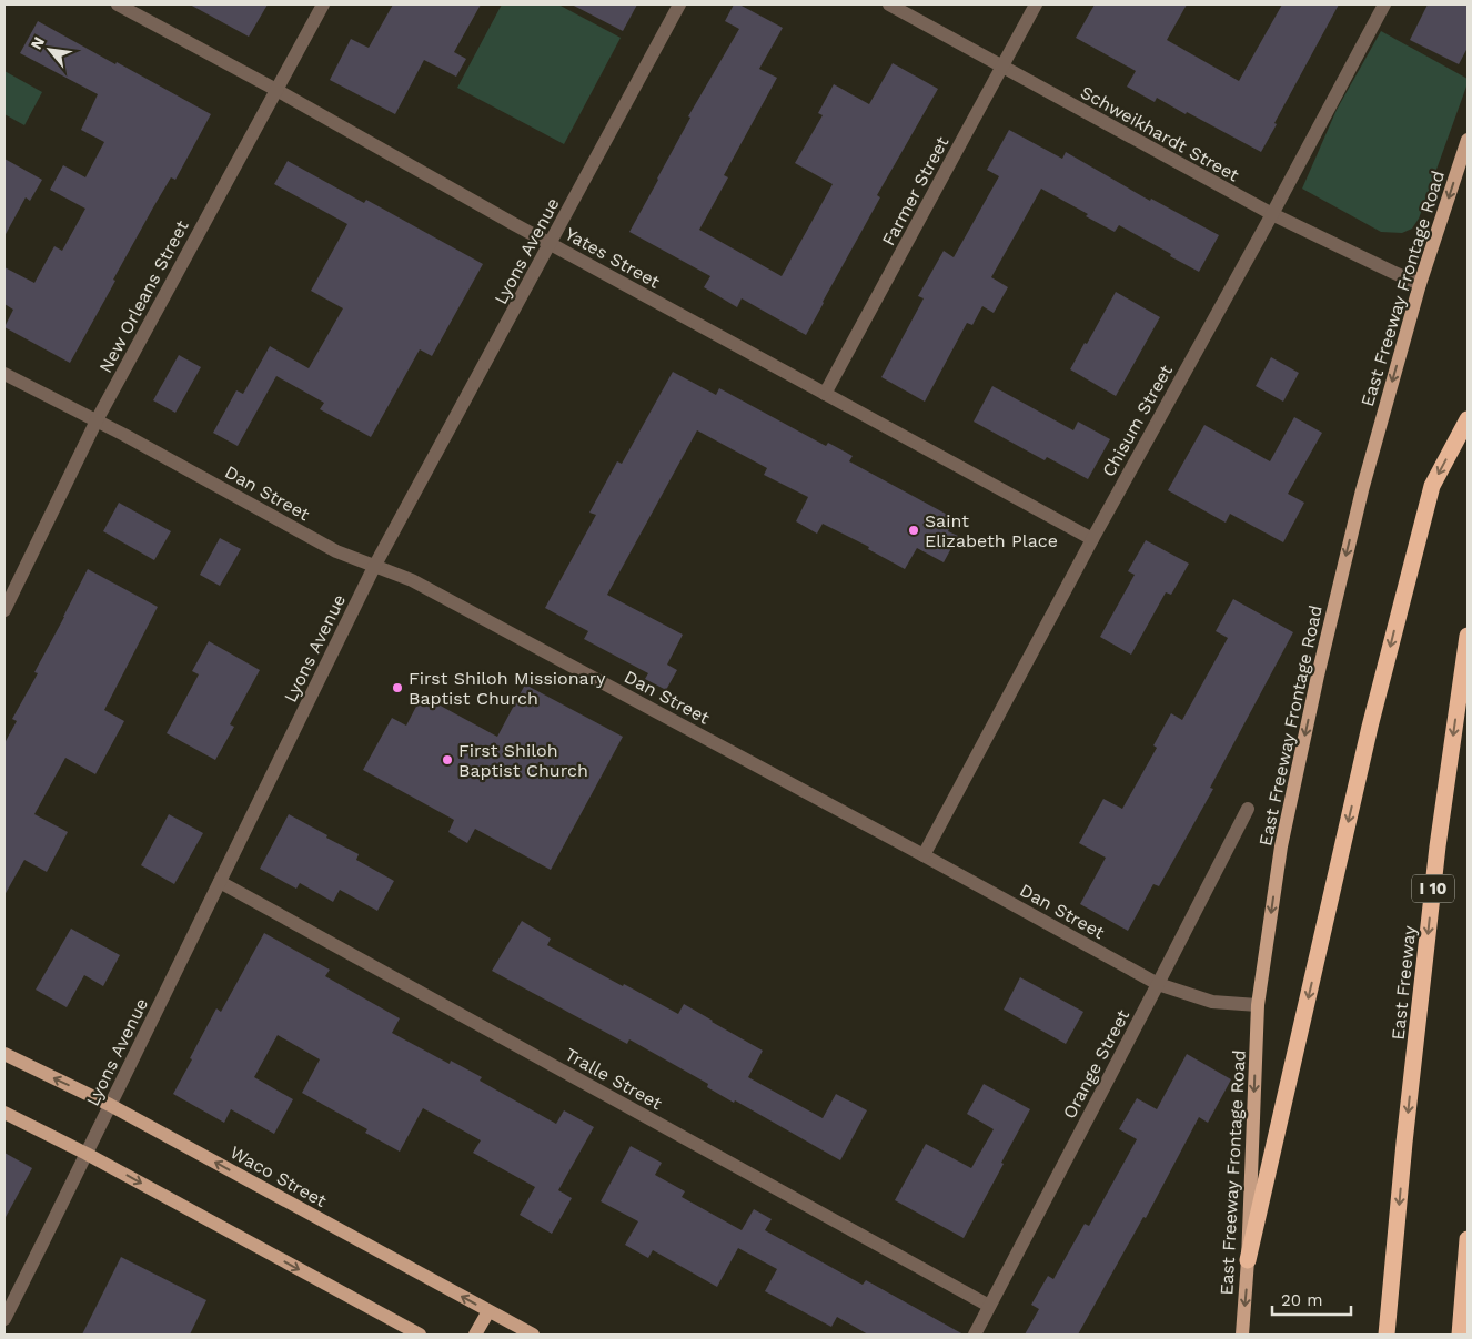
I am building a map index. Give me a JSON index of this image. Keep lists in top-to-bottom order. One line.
{"streets":{"highway":["I 10","East Freeway"],"main road":["East Freeway Frontage Road","Waco Street"],"street":["Schweikhardt Street","Farmer Street","Lyons Avenue","Yates Street","New Orleans Street","Chisum Street","Dan Street","Orange Street","Tralle Street"]},"crossings":[["Schweikhardt Street","Farmer Street"],["Schweikhardt Street","East Freeway Frontage Road"],["Schweikhardt Street","Chisum Street"],["Farmer Street","Yates Street"],["Lyons Avenue","Yates Street"],["Lyons Avenue","Dan Street"],["Lyons Avenue","Tralle Street"],["Lyons Avenue","Waco Street"],["Yates Street","New Orleans Street"],["Yates Street","Chisum Street"],["East Freeway Frontage Road","Dan Street"],["New Orleans Street","Dan Street"],["Chisum Street","Dan Street"],["Dan Street","Orange Street"],["Orange Street","Tralle Street"]],"one_way":["East Freeway Frontage Road"],"places":["Saint Elizabeth Place","First Shiloh Missionary Baptist Church","First Shiloh Baptist Church"],"scale_bar":"20 m","north":"top left"}
